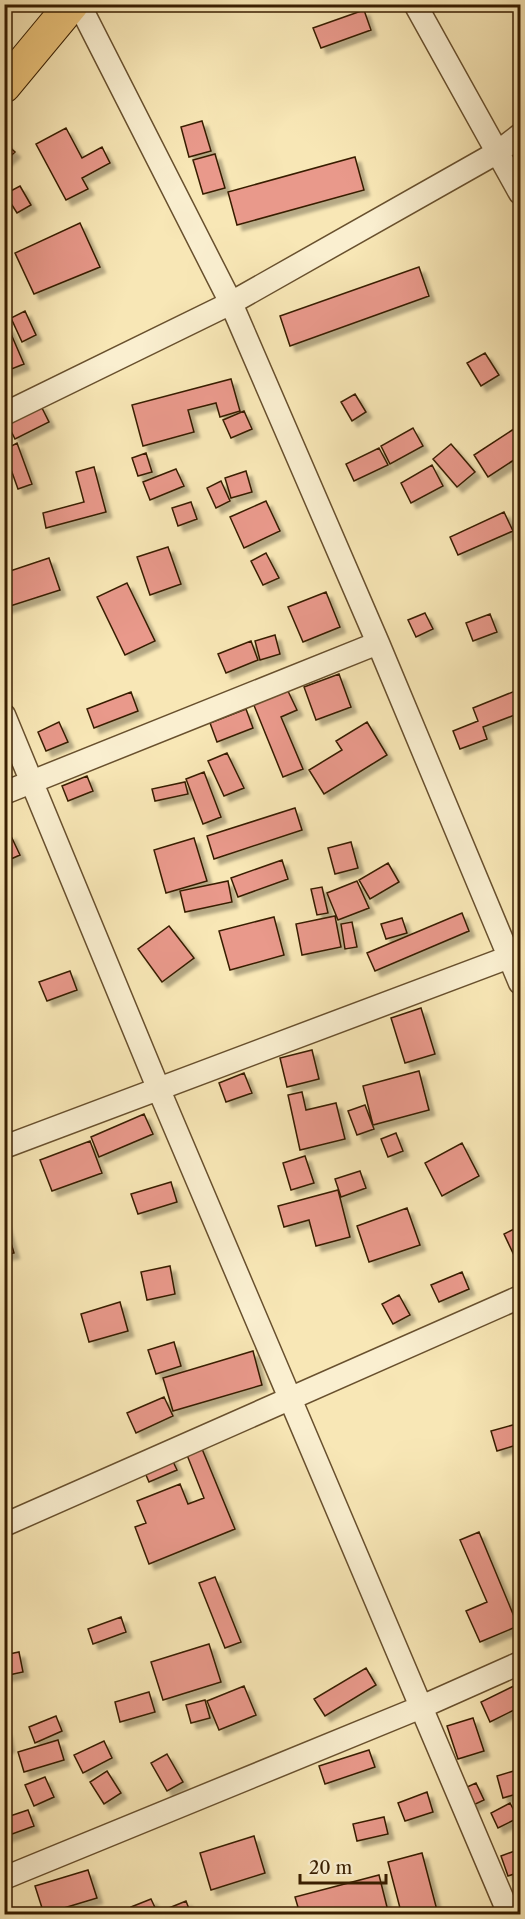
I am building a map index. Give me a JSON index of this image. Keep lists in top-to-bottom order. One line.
{"scale_bar":"20 m"}
